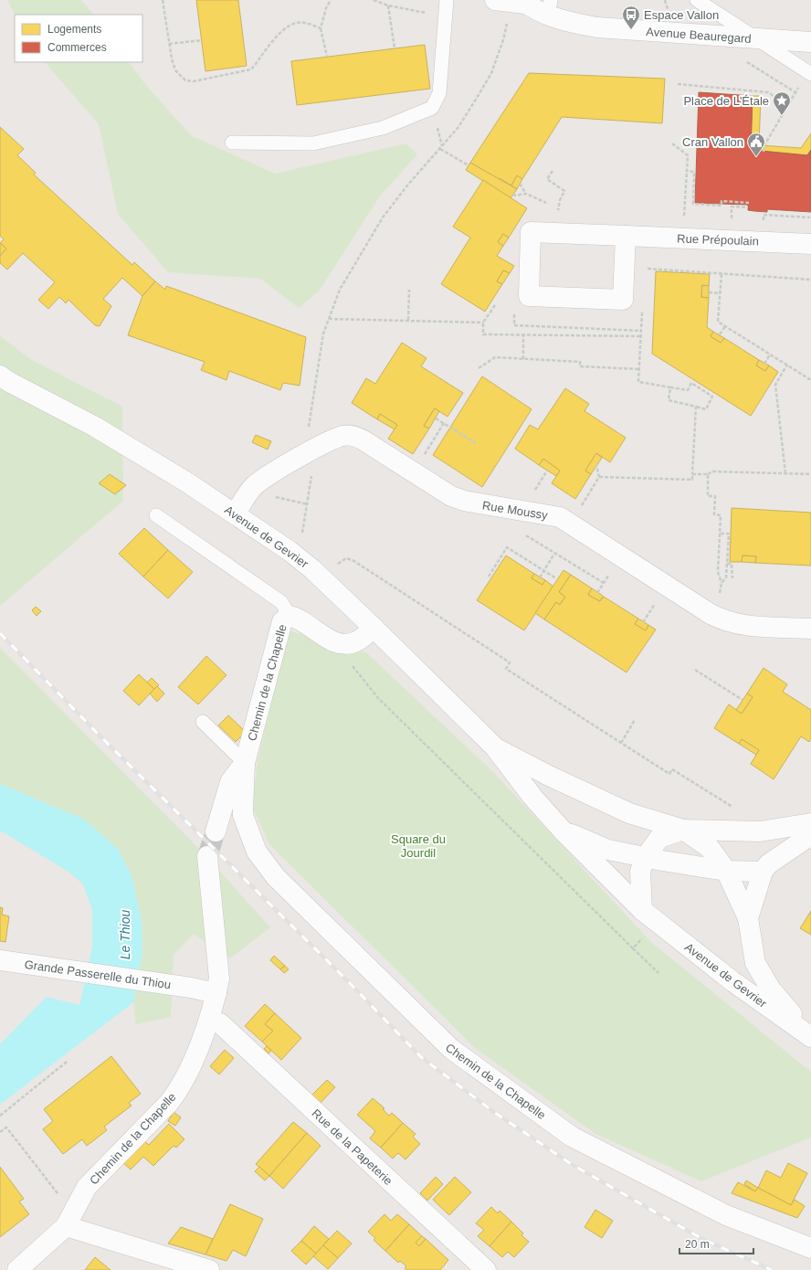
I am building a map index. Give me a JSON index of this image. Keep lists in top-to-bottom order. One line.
{"streets":{"street":["Avenue Beauregard","Rue Prépoulain","Rue Moussy","Avenue de Gevrier","Chemin de la Chapelle","Grande Passerelle du Thiou","Rue de la Papeterie"]},"crossings":[["Rue Moussy","Avenue de Gevrier"],["Chemin de la Chapelle","Grande Passerelle du Thiou"]],"water":["Le Thiou"],"parks":["Square du Jourdil"],"places":{"bus stop":["Espace Vallon"],"place":["Place de L'Étale"],"public building":["Cran Vallon"]},"legend":["Logements","Commerces"],"scale_bar":"20 m"}
